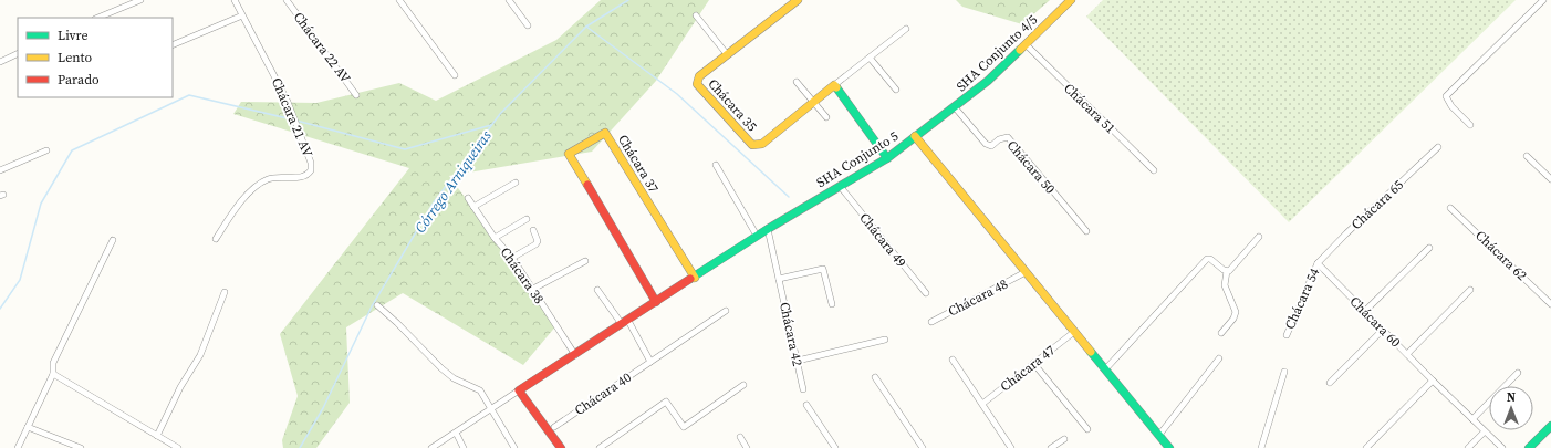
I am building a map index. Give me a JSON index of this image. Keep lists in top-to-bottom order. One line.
{"streets":{"street":["Chácara 22 AV","SHA Conjunto 4/5","Chácara 35","Chácara 51","Chácara 21 AV","SHA Conjunto 5","Chácara 37","Chácara 50","Chácara 65","Chácara 49","Chácara 62","Chácara 38","Chácara 48","Chácara 54","Chácara 60","Chácara 42","Chácara 47","Chácara 40"]},"crossings":[["SHA Conjunto 4/5","Chácara 51"],["SHA Conjunto 4/5","SHA Conjunto 5"],["SHA Conjunto 4/5","Chácara 50"],["SHA Conjunto 5","Chácara 37"],["SHA Conjunto 5","Chácara 49"],["SHA Conjunto 5","Chácara 38"],["SHA Conjunto 5","Chácara 48"],["SHA Conjunto 5","Chácara 42"],["SHA Conjunto 5","Chácara 47"],["Chácara 65","Chácara 54"],["Chácara 65","Chácara 60"],["Chácara 54","Chácara 60"]],"water":["Córrego Arniqueiras"],"legend":["Livre","Lento","Parado"],"north":"top"}
